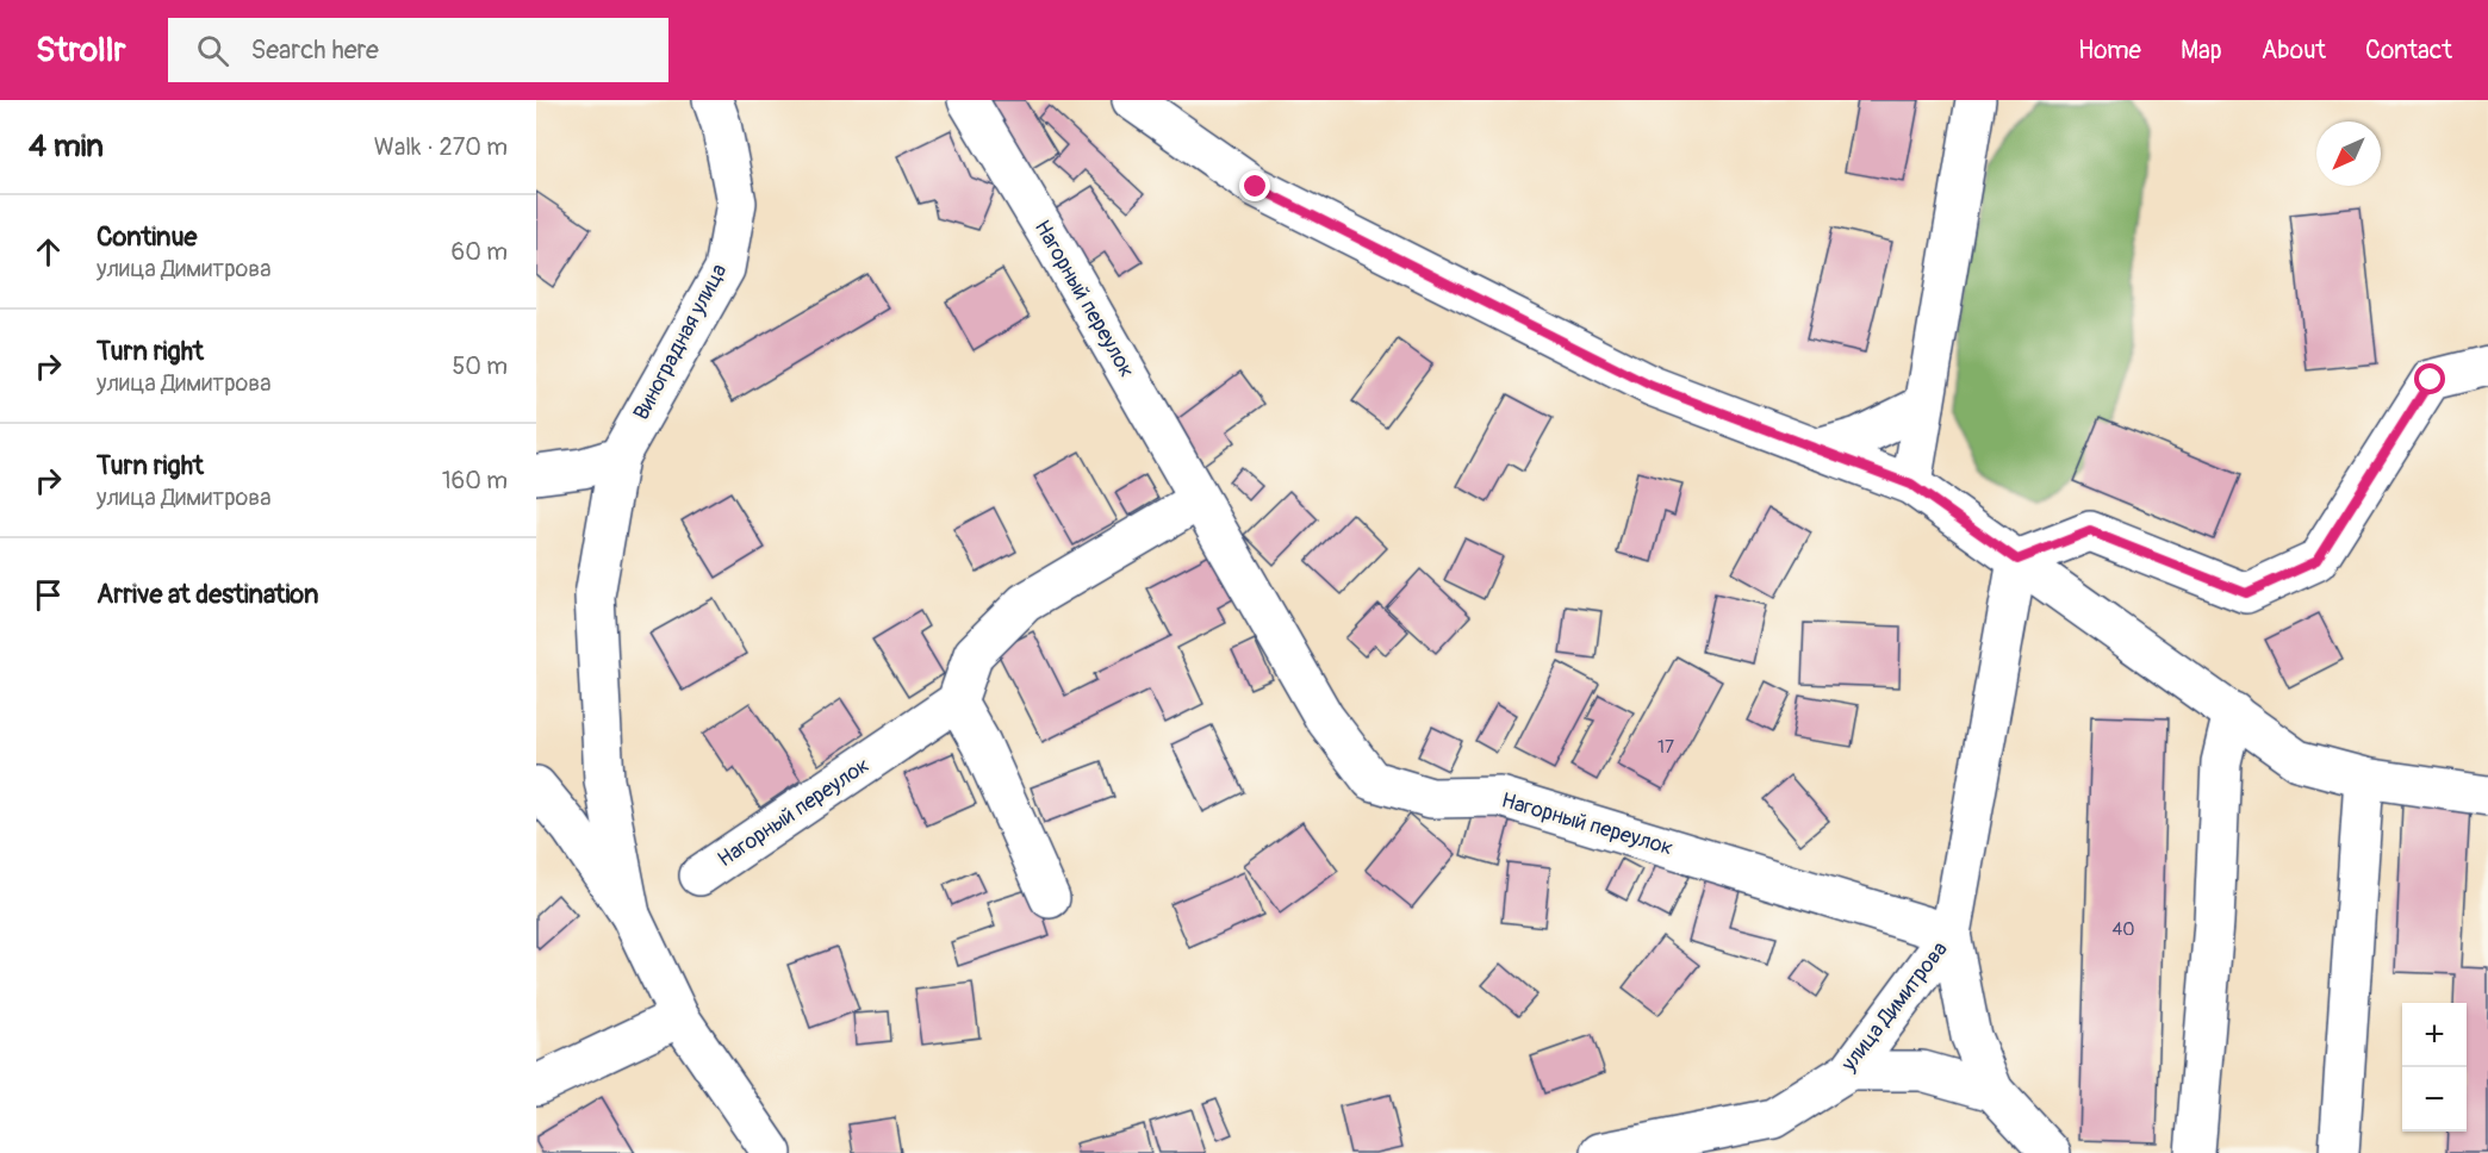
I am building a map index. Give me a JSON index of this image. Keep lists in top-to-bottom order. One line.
{"streets":{"street":["Нагорный переулок","Виноградная улица","улица Димитрова"]},"crossings":[["Нагорный переулок","улица Димитрова"]],"house_numbers":["17","40"],"north":"bottom left","page":{"header":"Strollr","search":"Search here","nav":["Home","Map","About","Contact"],"heading":["4 min","Walk · 270 m"],"list":[["Continue","улица Димитрова","60 m"],["Turn right","улица Димитрова","50 m"],["Turn right","улица Димитрова","160 m"],"Arrive at destination"],"map_buttons":["+","−"]}}
